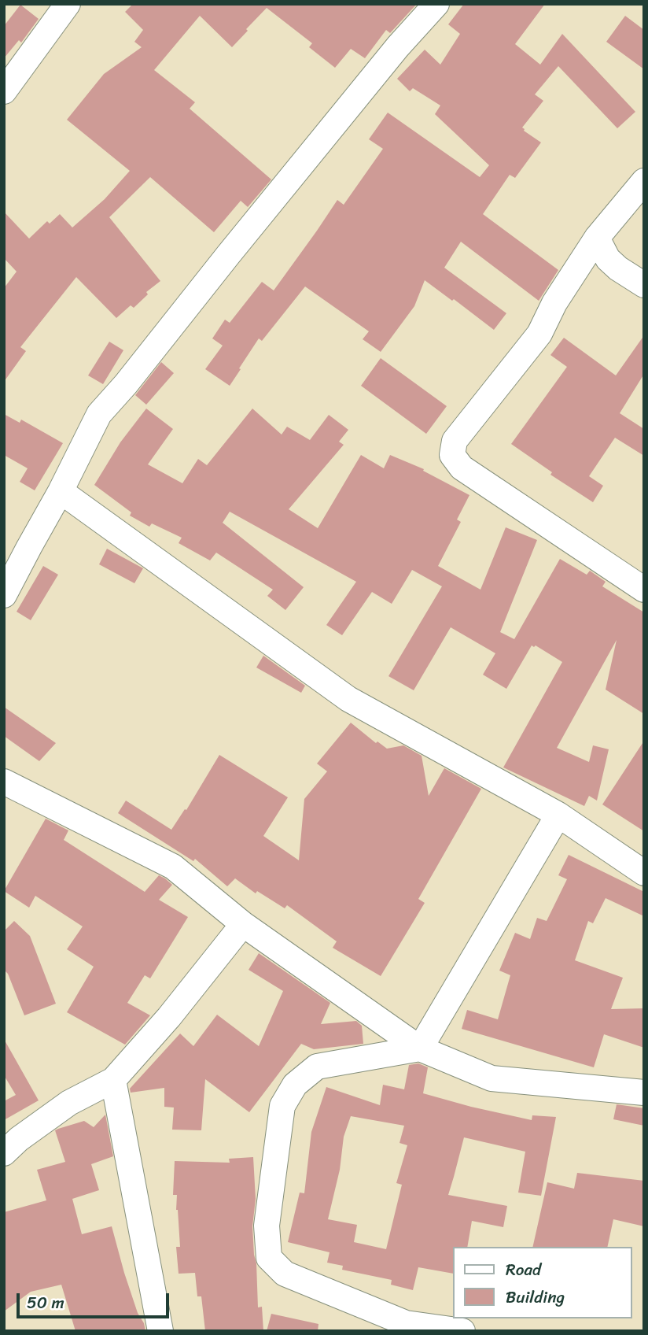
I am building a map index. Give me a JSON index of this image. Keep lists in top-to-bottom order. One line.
{"legend":["Road","Building"],"scale_bar":"50 m"}
